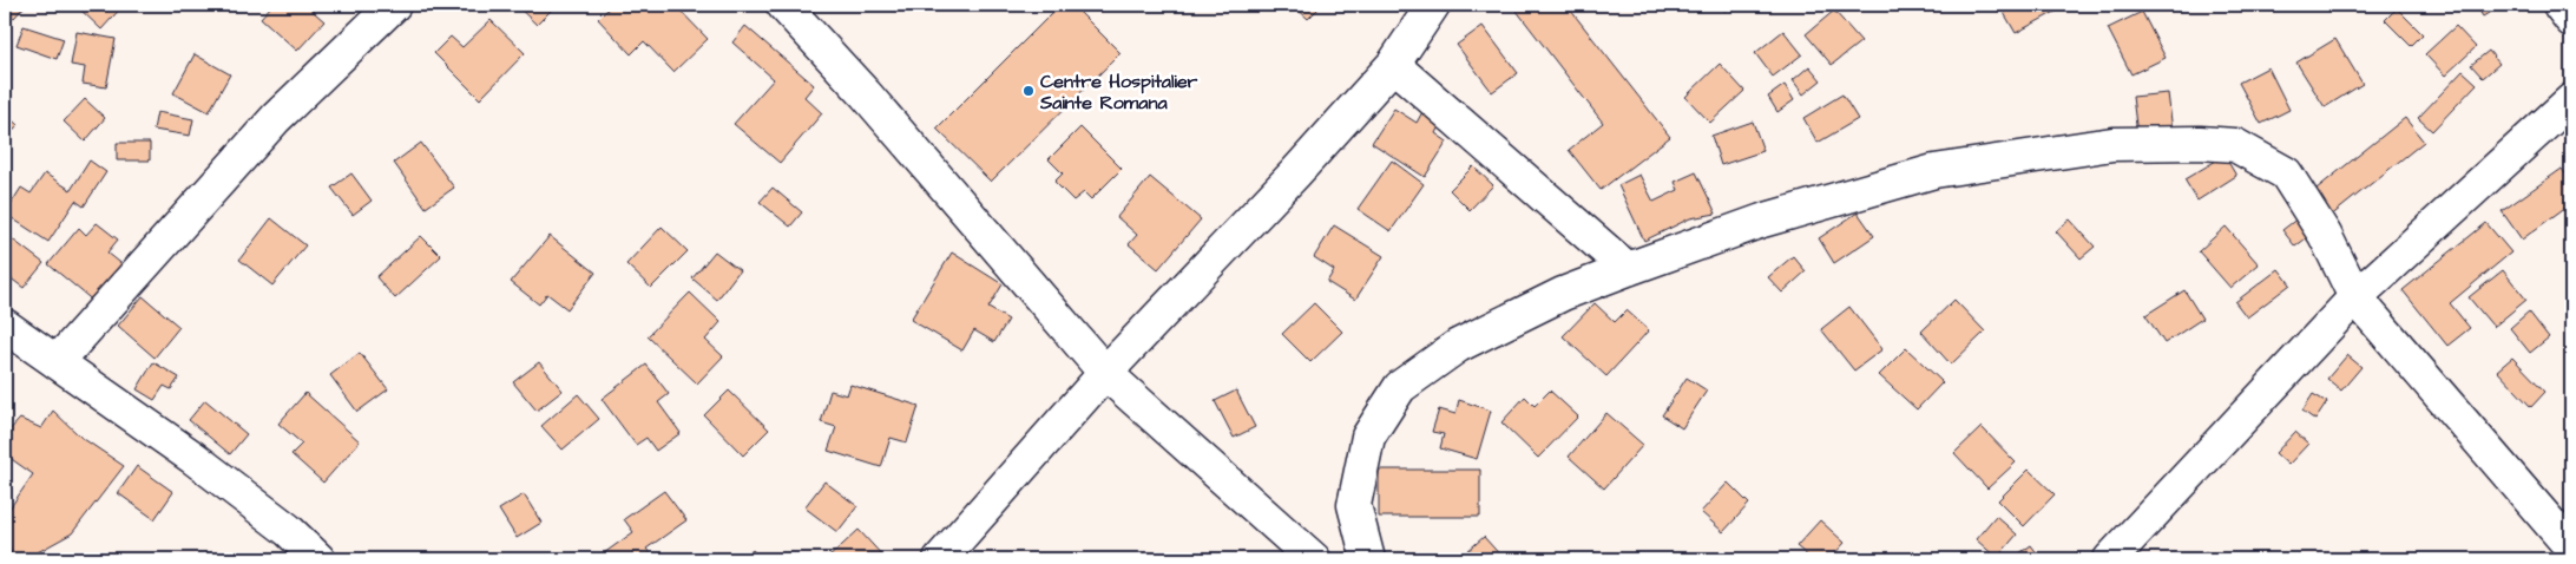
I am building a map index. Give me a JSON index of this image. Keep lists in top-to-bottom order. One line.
{"places":["Centre Hospitalier Sainte Romana"]}
